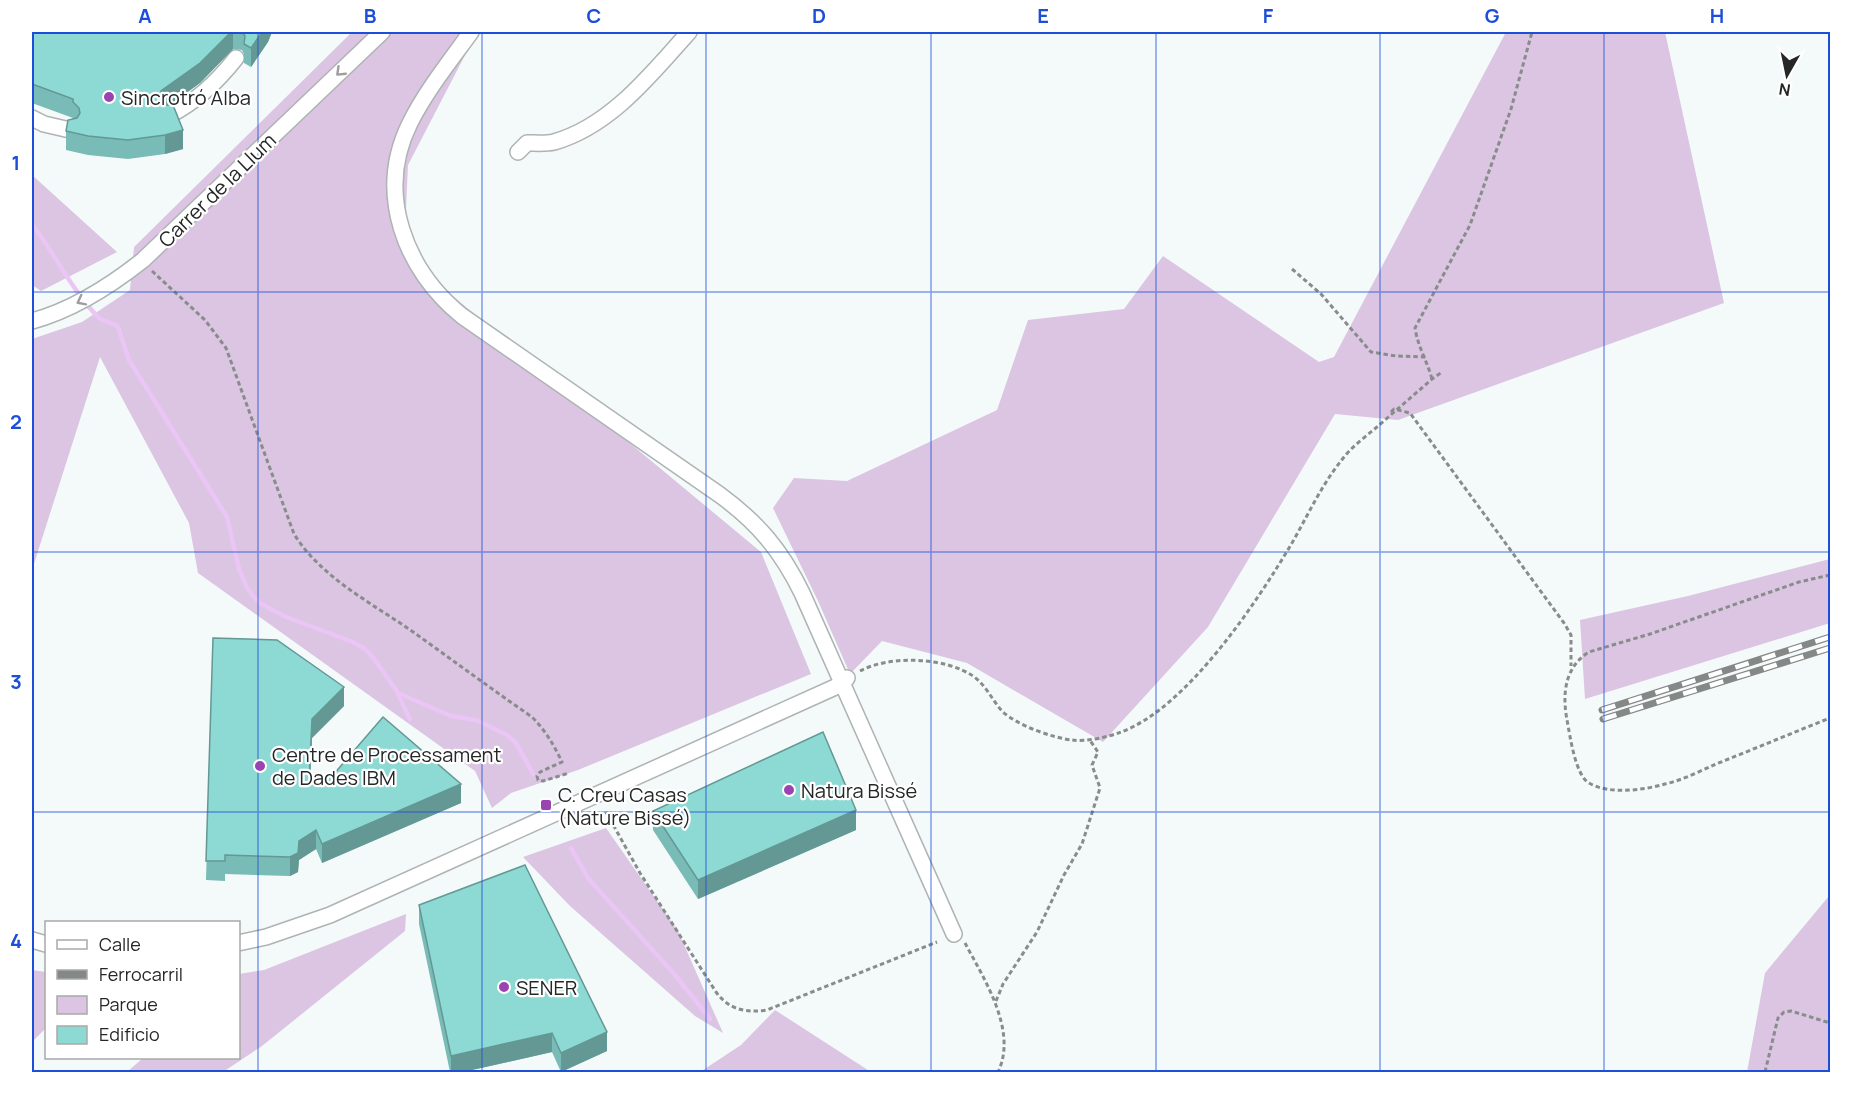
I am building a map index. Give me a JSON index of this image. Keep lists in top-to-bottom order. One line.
{"streets":{"street":["Carrer de la Llum"]},"one_way":["Carrer de la Llum"],"places":{"other":["Sincrotró Alba","Centre de Processament de Dades IBM","Natura Bissé","SENER"],"transit":["C. Creu Casas (Nature Bissé)"]},"legend":["Calle","Ferrocarril","Parque","Edificio"],"north":"bottom","grid":{"columns":["A","B","C","D","E","F","G","H"],"rows":["1","2","3","4"]}}
